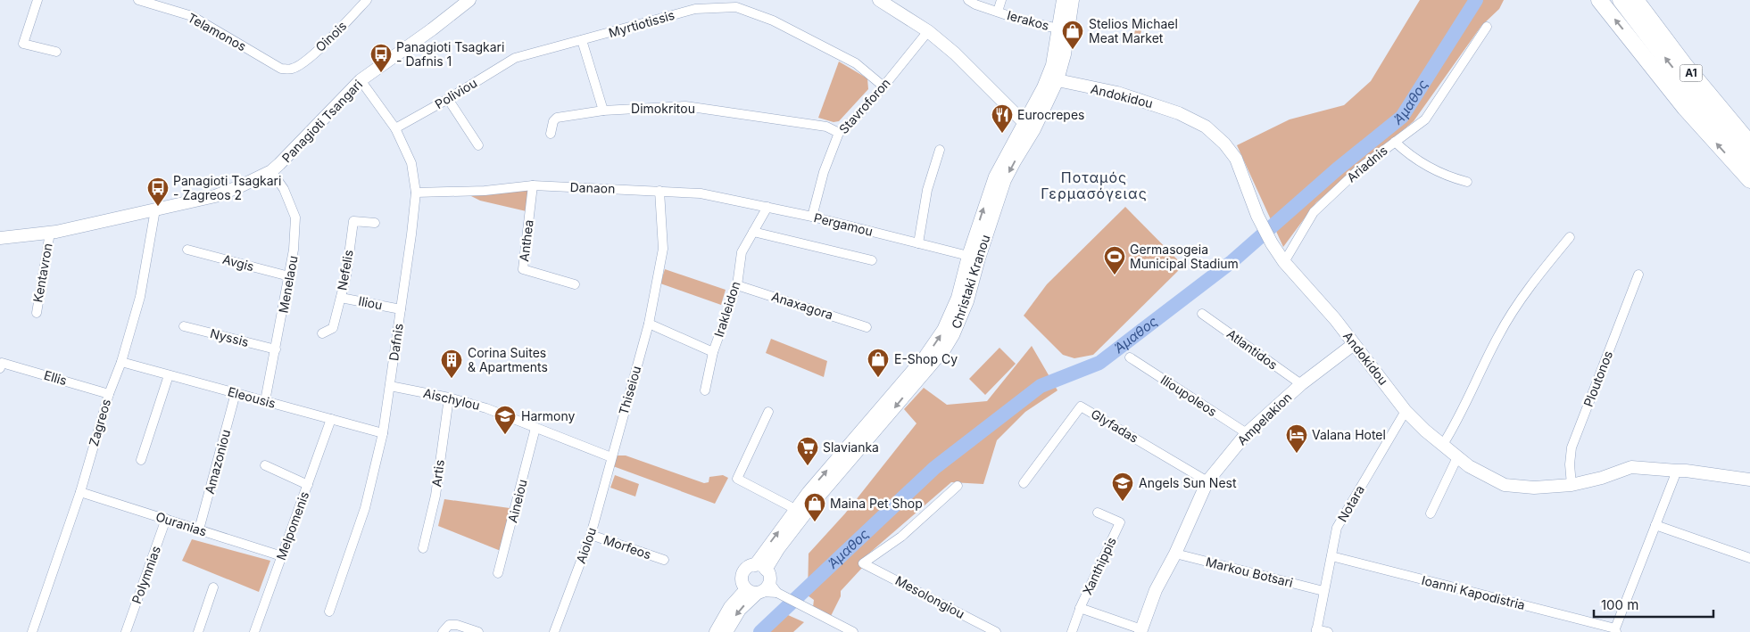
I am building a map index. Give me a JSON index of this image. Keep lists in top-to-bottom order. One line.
{"streets":{"highway":["A1"],"street":["Ierakos","Myrtiotissis","Telamonos","Oinois","Poliviou","Andokidou","Stavroforon","Dimokritou","Panagioti Tsangari","Ariadnis","Danaon","Pergamou","Anthea","Avgis","Nefelis","Kentavron","Christaki Kranou","Menelaou","Iliou","Anaxagora","Irakleidon","Nyssis","Dafnis","Atlantidos","Ellis","Ploutonos","Thiseiou","Ilioupoleos","Eleousis","Aischylou","Ampelakion","Zagreos","Glyfadas","Amazoniou","Artis","Aineiou","Notara","Ouranias","Melpomenis","Aiolou","Morfeos","Xanthippis","Markou Botsari","Polymnias","Ioanni Kapodistria","Mesolongiou"]},"crossings":[["Ierakos","Christaki Kranou"],["Myrtiotissis","Poliviou"],["Myrtiotissis","Stavroforon"],["Telamonos","Oinois"],["Poliviou","Dafnis"],["Andokidou","Ariadnis"],["Andokidou","Christaki Kranou"],["Andokidou","Ploutonos"],["Andokidou","Ampelakion"],["Andokidou","Notara"],["Stavroforon","Dimokritou"],["Stavroforon","Pergamou"],["Panagioti Tsangari","Kentavron"],["Panagioti Tsangari","Menelaou"],["Panagioti Tsangari","Dafnis"],["Panagioti Tsangari","Zagreos"],["Danaon","Pergamou"],["Danaon","Anthea"],["Danaon","Irakleidon"],["Danaon","Dafnis"],["Danaon","Thiseiou"],["Pergamou","Christaki Kranou"],["Pergamou","Irakleidon"],["Avgis","Menelaou"],["Nefelis","Iliou"],["Menelaou","Nyssis"],["Menelaou","Eleousis"],["Iliou","Dafnis"],["Anaxagora","Irakleidon"],["Dafnis","Eleousis"],["Dafnis","Aischylou"],["Atlantidos","Ampelakion"],["Ellis","Zagreos"],["Thiseiou","Aischylou"],["Thiseiou","Aiolou"],["Ilioupoleos","Ampelakion"],["Eleousis","Zagreos"],["Eleousis","Amazoniou"],["Eleousis","Melpomenis"],["Aischylou","Artis"],["Aischylou","Aineiou"],["Aischylou","Aiolou"],["Ampelakion","Glyfadas"],["Ampelakion","Markou Botsari"],["Zagreos","Ouranias"],["Amazoniou","Ouranias"],["Notara","Markou Botsari"],["Notara","Ioanni Kapodistria"],["Ouranias","Melpomenis"],["Ouranias","Polymnias"],["Aiolou","Morfeos"]],"districts":["Ποταμός Γερμασόγειας"],"water":["Άμαθος"],"places":{"shop":["Stelios Michael Meat Market","E-Shop Cy","Maina Pet Shop"],"bus stop":["Panagioti Tsagkari - Dafnis 1","Panagioti Tsagkari - Zagreos 2"],"restaurant":["Eurocrepes"],"sports":["Germasogeia Municipal Stadium"],"building":["Corina Suites & Apartments"],"school or university":["Harmony","Angels Sun Nest"],"hotel":["Valana Hotel"],"supermarket":["Slavianka"]},"scale_bar":"100 m"}
